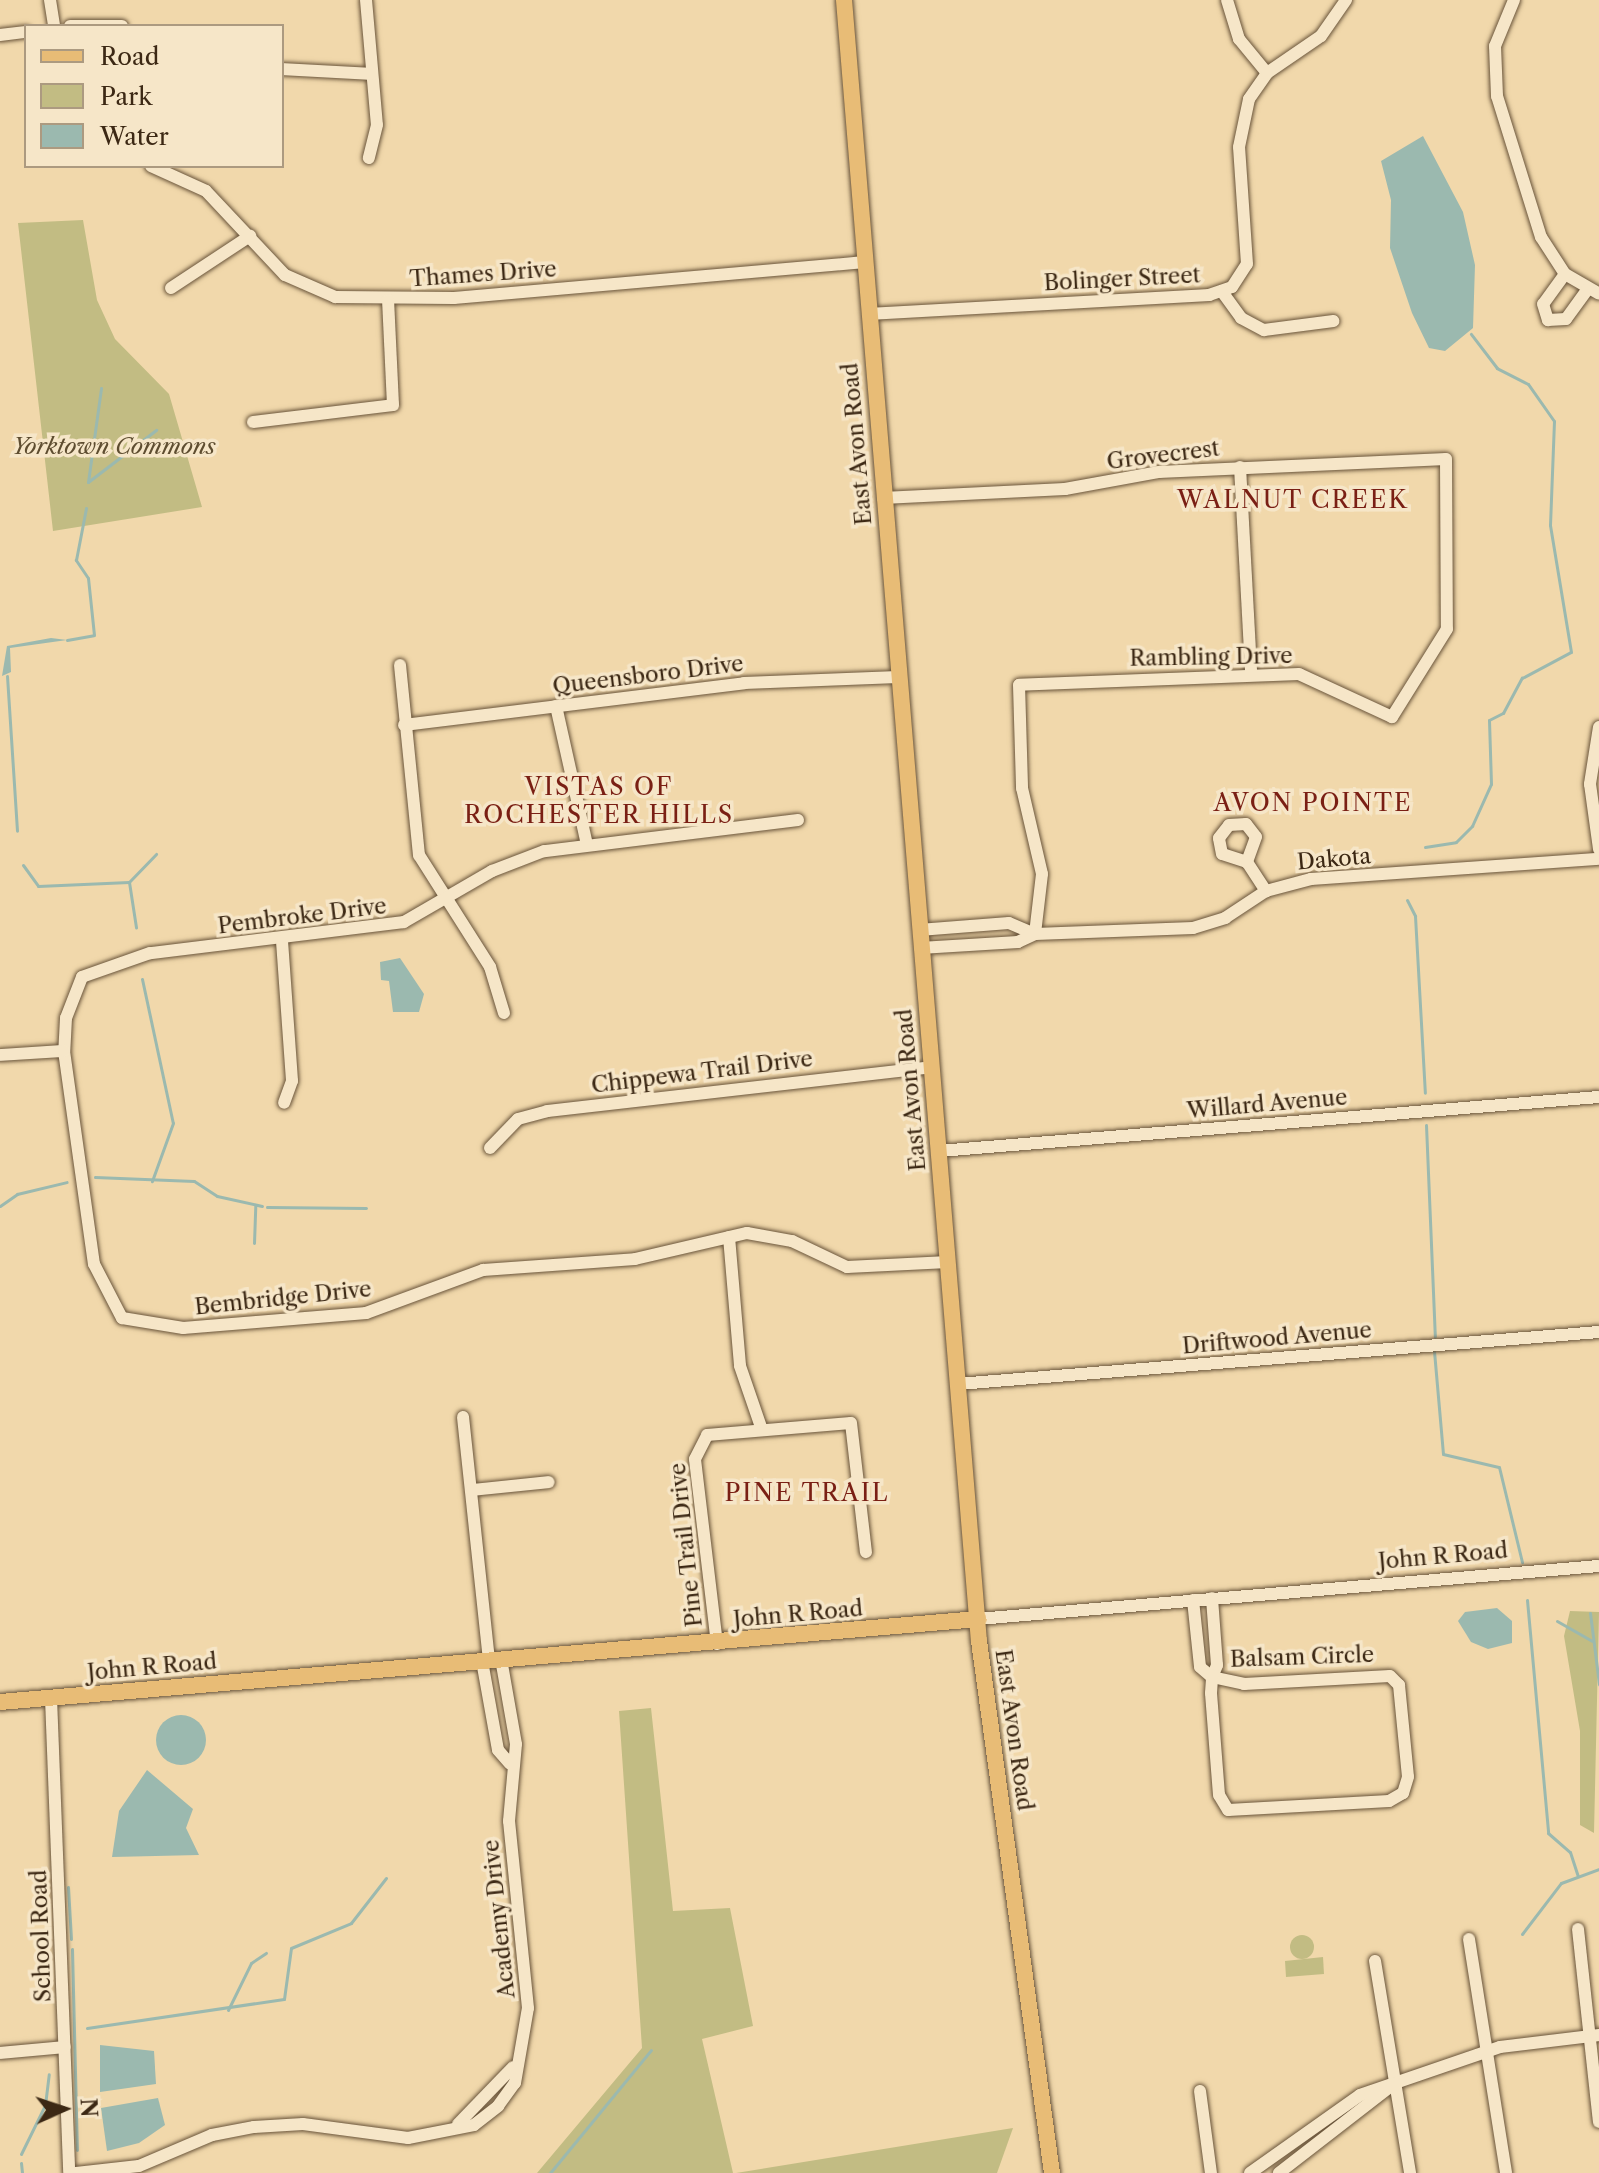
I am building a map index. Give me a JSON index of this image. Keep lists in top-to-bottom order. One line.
{"streets":{"main road":["East Avon Road","John R Road"],"street":["Thames Drive","Bolinger Street","Grovecrest","Rambling Drive","Queensboro Drive","Dakota","Pembroke Drive","Chippewa Trail Drive","Willard Avenue","Bembridge Drive","Driftwood Avenue","Pine Trail Drive","Balsam Circle","Academy Drive","School Road"]},"crossings":[["Thames Drive","East Avon Road"],["Bolinger Street","East Avon Road"],["East Avon Road","Grovecrest"],["East Avon Road","Queensboro Drive"],["East Avon Road","Dakota"],["East Avon Road","Chippewa Trail Drive"],["East Avon Road","Willard Avenue"],["East Avon Road","Bembridge Drive"],["East Avon Road","Driftwood Avenue"],["East Avon Road","John R Road"],["Grovecrest","Rambling Drive"],["Rambling Drive","Dakota"],["Pembroke Drive","Bembridge Drive"],["Pine Trail Drive","John R Road"],["John R Road","Balsam Circle"],["John R Road","Academy Drive"],["John R Road","School Road"]],"districts":["WALNUT CREEK","VISTAS OF ROCHESTER HILLS","AVON POINTE","PINE TRAIL"],"parks":["Yorktown Commons"],"legend":["Road","Park","Water"],"north":"right"}
